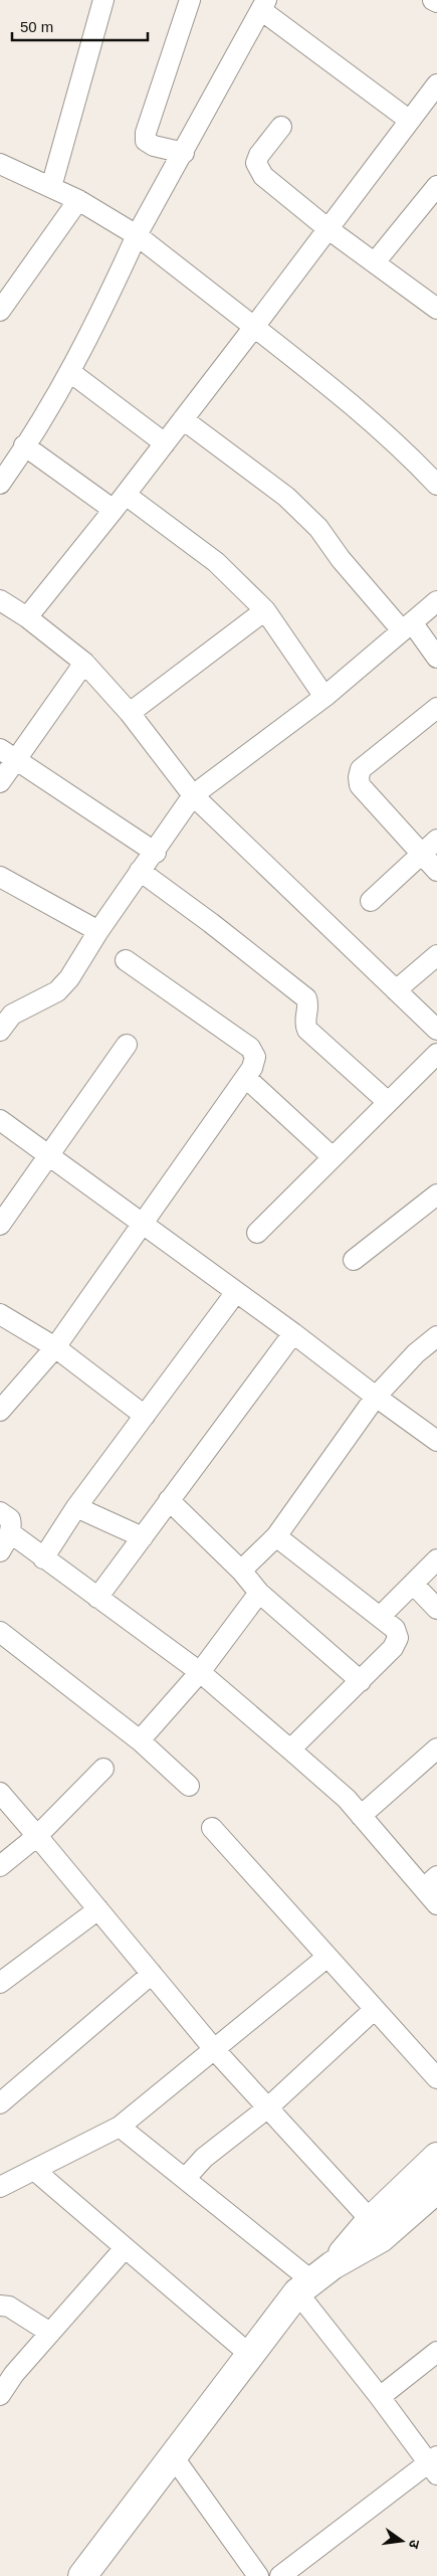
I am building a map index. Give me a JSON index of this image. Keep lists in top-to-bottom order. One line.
{"scale_bar":"50 m","north":"right"}
